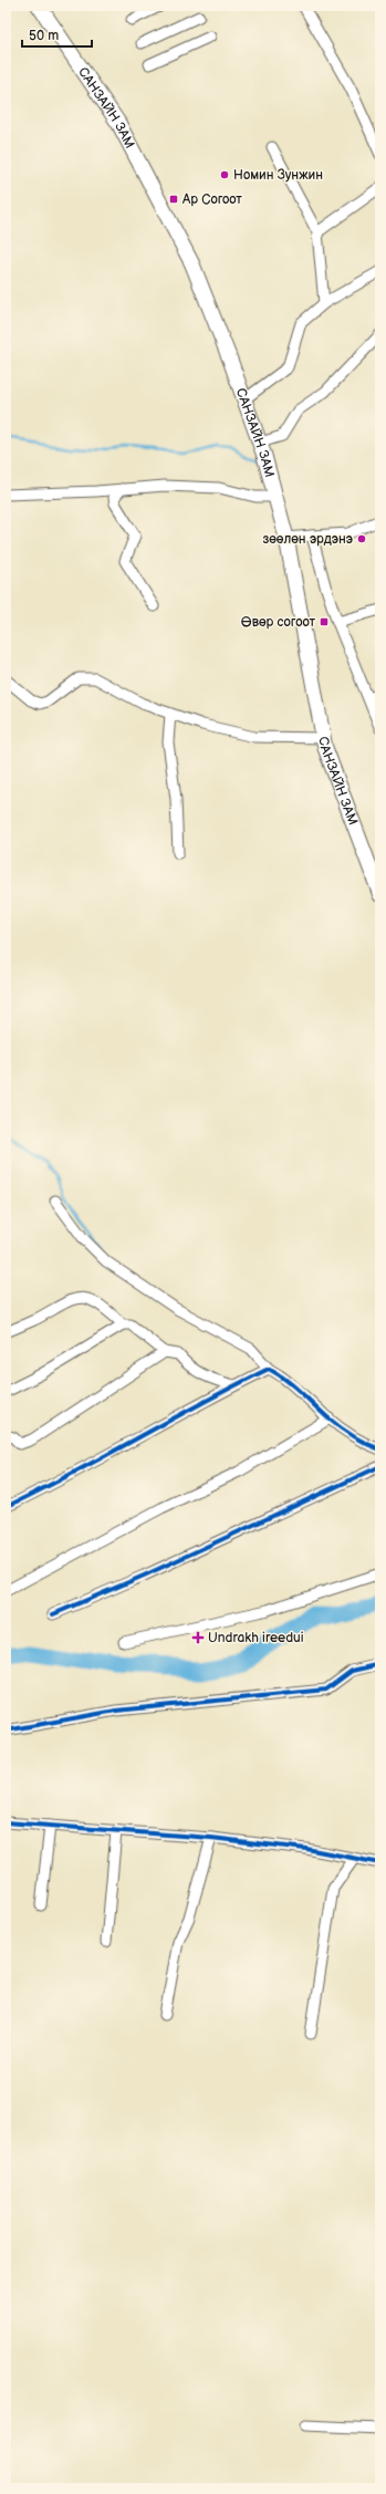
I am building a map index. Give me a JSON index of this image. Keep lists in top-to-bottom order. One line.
{"streets":{"main road":["САНЗАЙН ЗАМ"]},"places":{"other":["Номин Зунжин","зөөлөн эрдэнэ"],"transit":["Ар Согоот","Өвөр согоот"],"health":["Undrakh ireedui"]},"scale_bar":"50 m"}
